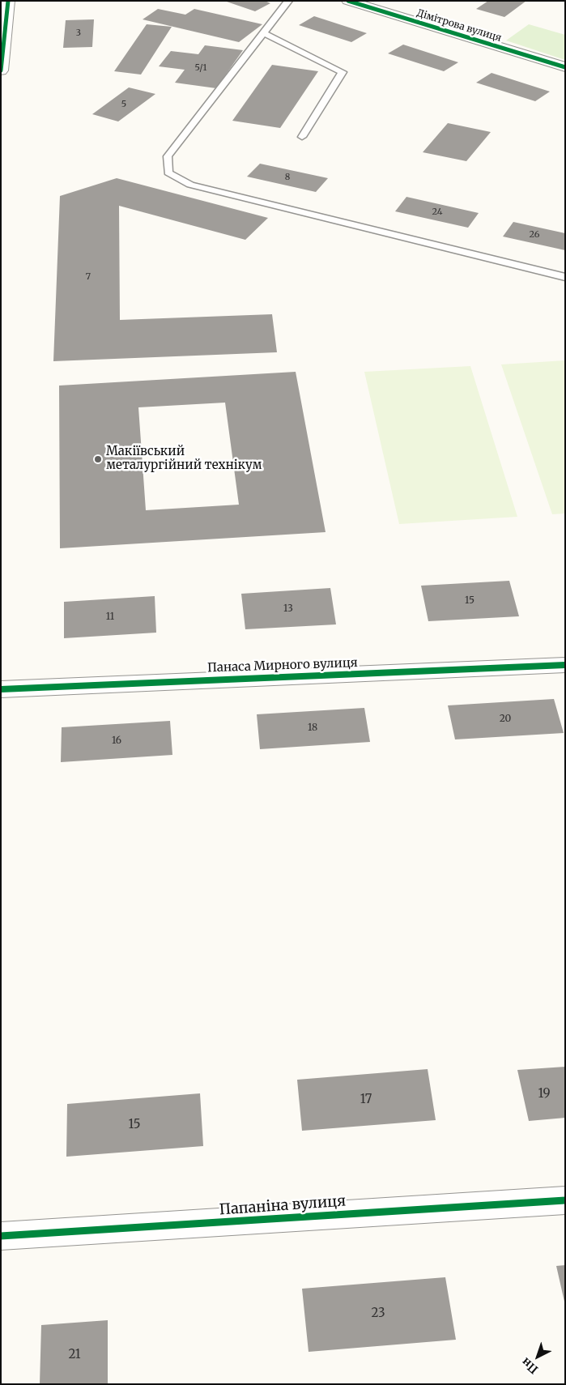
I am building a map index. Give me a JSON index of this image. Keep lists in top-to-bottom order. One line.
{"streets":{"street":["Дімітрова вулиця","Панаса Мирного вулиця","Папаніна вулиця"]},"places":["Макіївський металургійний технікум"],"house_numbers":["3","5/1","5","8","24","26","7","15","13","11","20","18","16","19","17","15","23","21"],"north":"bottom left"}
